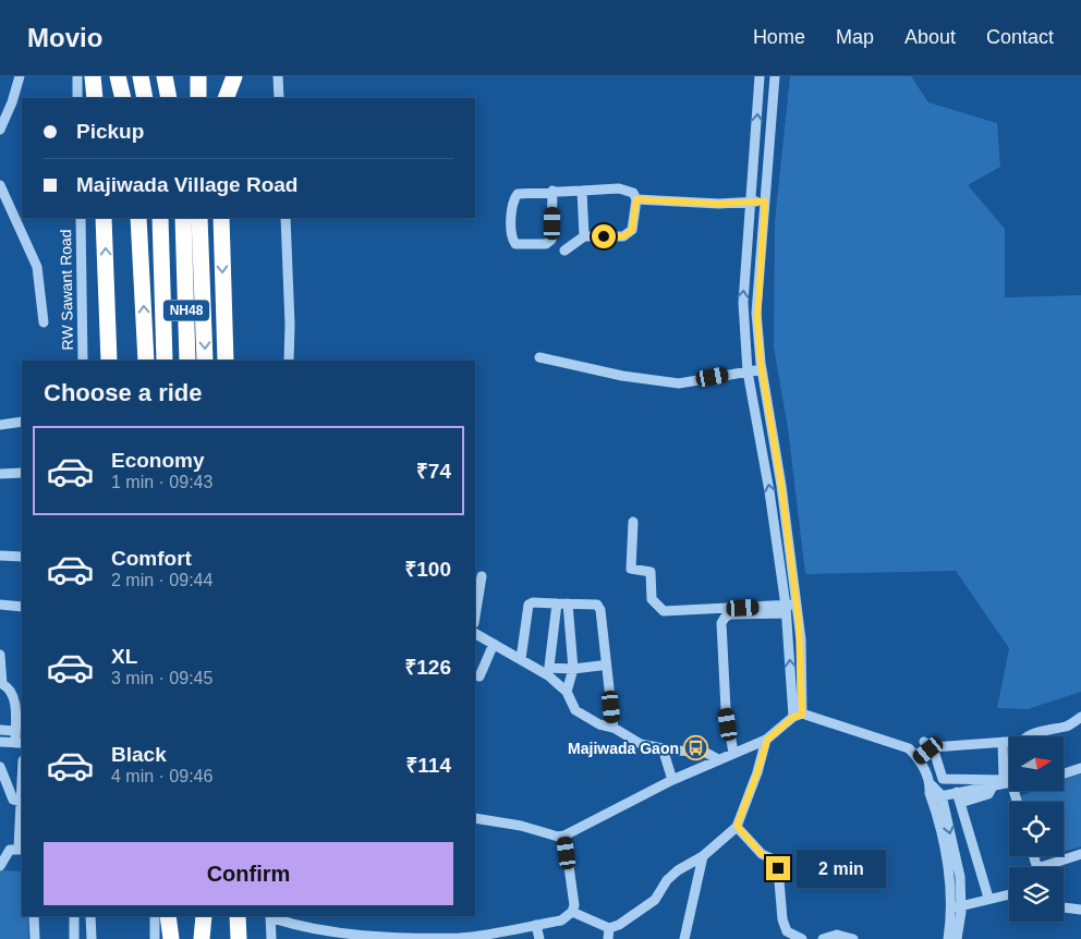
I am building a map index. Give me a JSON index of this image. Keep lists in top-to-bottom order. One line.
{"streets":{"highway":["NH48"],"street":["RW Sawant Road"]},"places":{"bus stop":["Majiwada Gaon"]},"north":"right","page":{"header":"Movio","nav":["Home","Map","About","Contact"],"banner":["Pickup","Majiwada Village Road"],"heading":"Choose a ride","list":[{"name":"Economy","note":"1 min · 09:43","value":"₹74"},{"name":"Comfort","note":"2 min · 09:44","value":"₹100"},{"name":"XL","note":"3 min · 09:45","value":"₹126"},{"name":"Black","note":"4 min · 09:46","value":"₹114"}],"buttons":"Confirm","bubble":"2 min"}}
